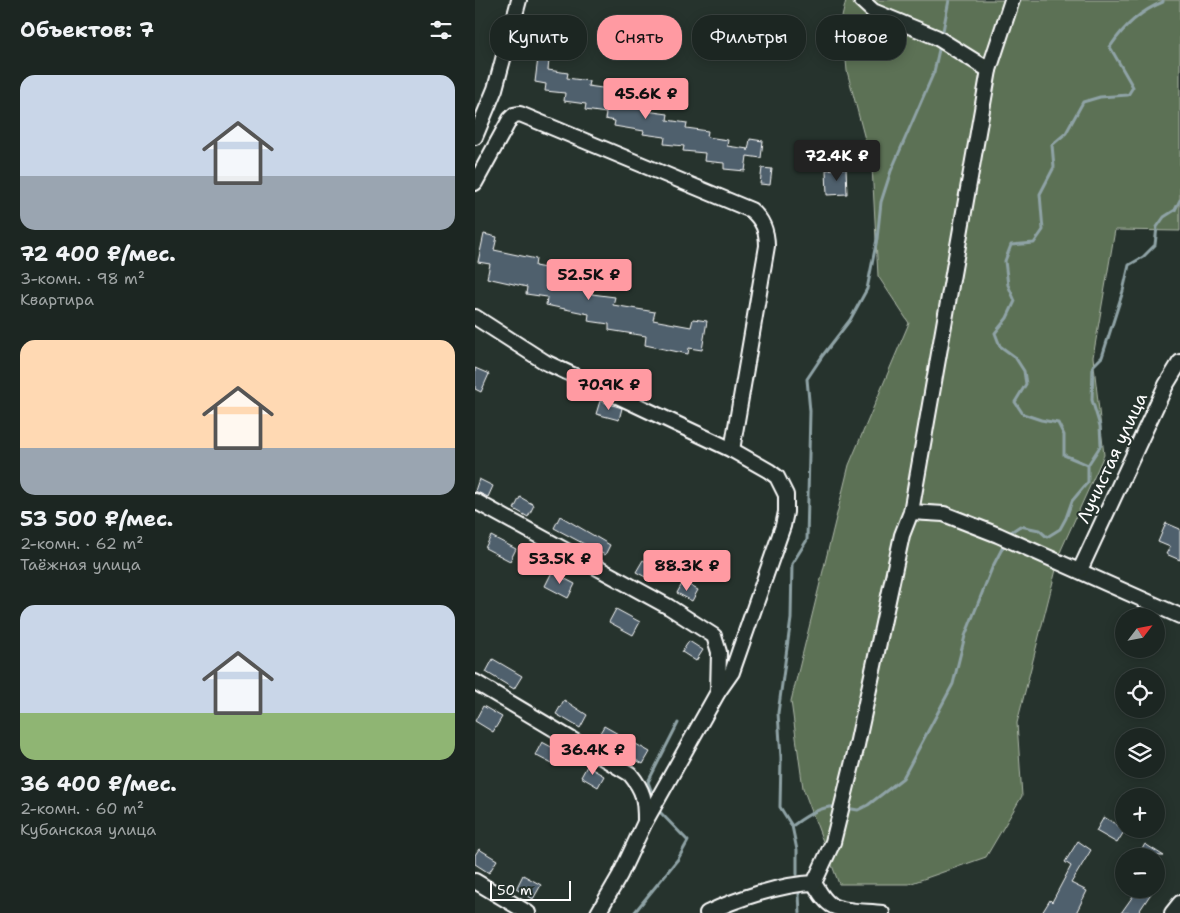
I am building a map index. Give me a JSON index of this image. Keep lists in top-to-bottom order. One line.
{"streets":{"street":["Лучистая улица"]},"scale_bar":"50 m","north":"top right","page":{"heading":"Объектов: 7","chip":["Купить","Снять","Фильтры","Новое"],"list":[{"name":"72 400 ₽/мес.","note":"3-комн. · 98 m² · Квартира"},{"name":"53 500 ₽/мес.","note":"2-комн. · 62 m² · Таёжная улица"},{"name":"36 400 ₽/мес.","note":"2-комн. · 60 m² · Кубанская улица"}],"price":["45.6K ₽","72.4K ₽","52.5K ₽","70.9K ₽","53.5K ₽","88.3K ₽","36.4K ₽"],"map_buttons":["+","−"],"scale":"50 m"}}
